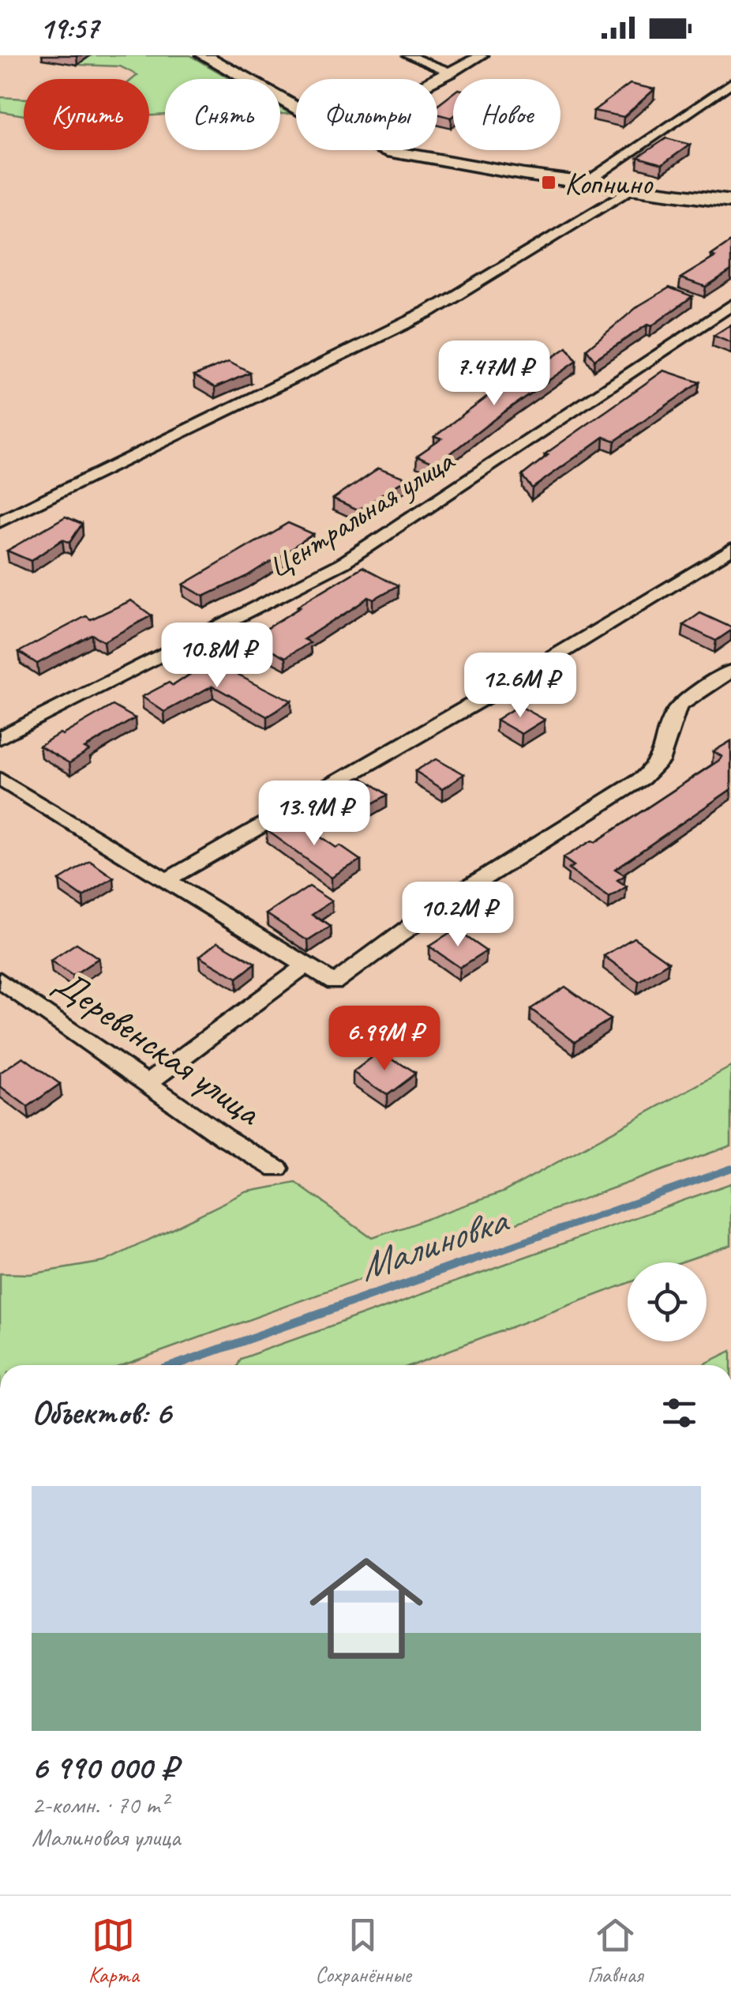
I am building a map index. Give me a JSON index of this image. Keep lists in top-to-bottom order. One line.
{"streets":{"street":["Центральная улица","Деревенская улица"]},"water":["Малиновка"],"places":{"transit":["Копнино"]},"page":{"status":"19:57","chip":["Купить","Снять","Фильтры","Новое"],"price":["7.47M ₽","10.8M ₽","12.6M ₽","13.9M ₽","10.2M ₽","6.99M ₽"],"heading":"Объектов: 6","list":[{"name":"6 990 000 ₽","note":"2-комн. · 70 m² · Малиновая улица"}],"tabs":["Карта","Сохранённые","Главная"]}}
